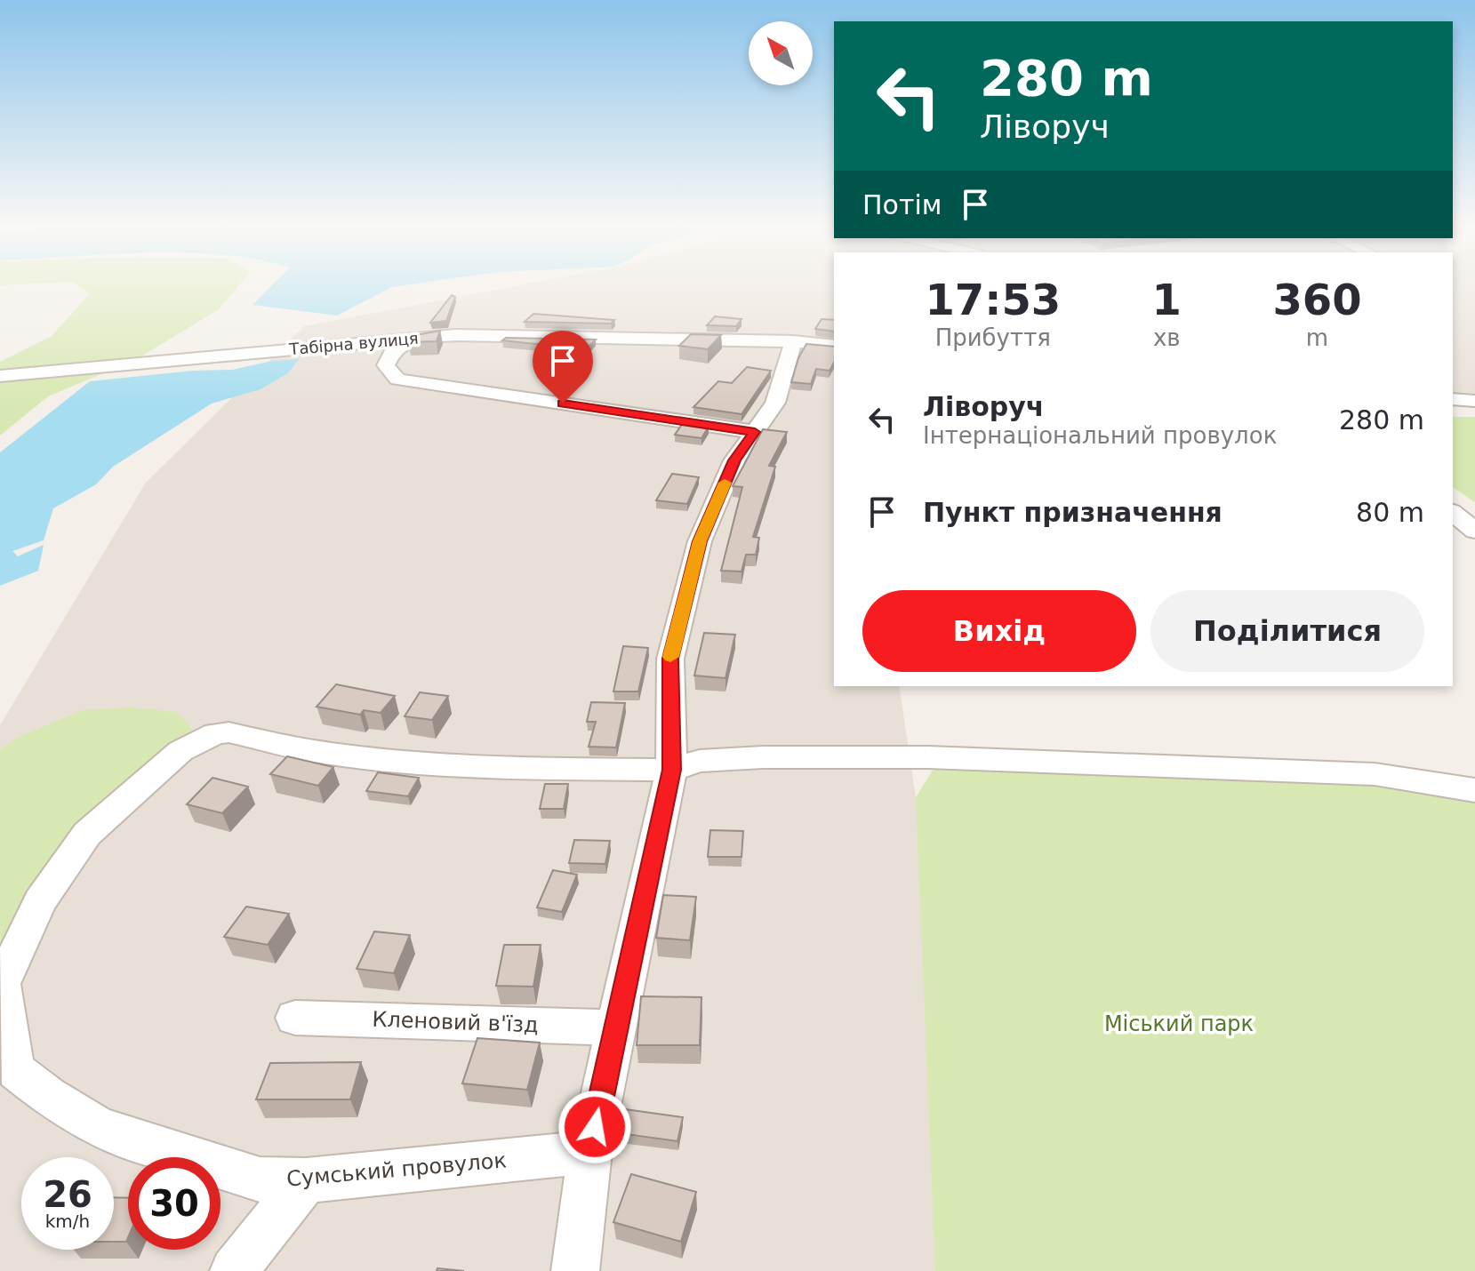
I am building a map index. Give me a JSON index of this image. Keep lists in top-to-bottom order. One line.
{"streets":{"street":["Табірна вулиця","Кленовий в'їзд","Сумський провулок"]},"parks":["Міський парк"],"north":"top left","page":{"turn":["280 m","Ліворуч"],"then":"Потім","eta":["17:53","Прибуття","1","хв","360","m"],"list":[{"name":"Ліворуч","note":"Інтернаціональний провулок","value":"280 m"},{"name":"Пункт призначення","value":"80 m"}],"buttons":["Вихід","Поділитися"],"speed":"26 km/h","limit":"30"}}
